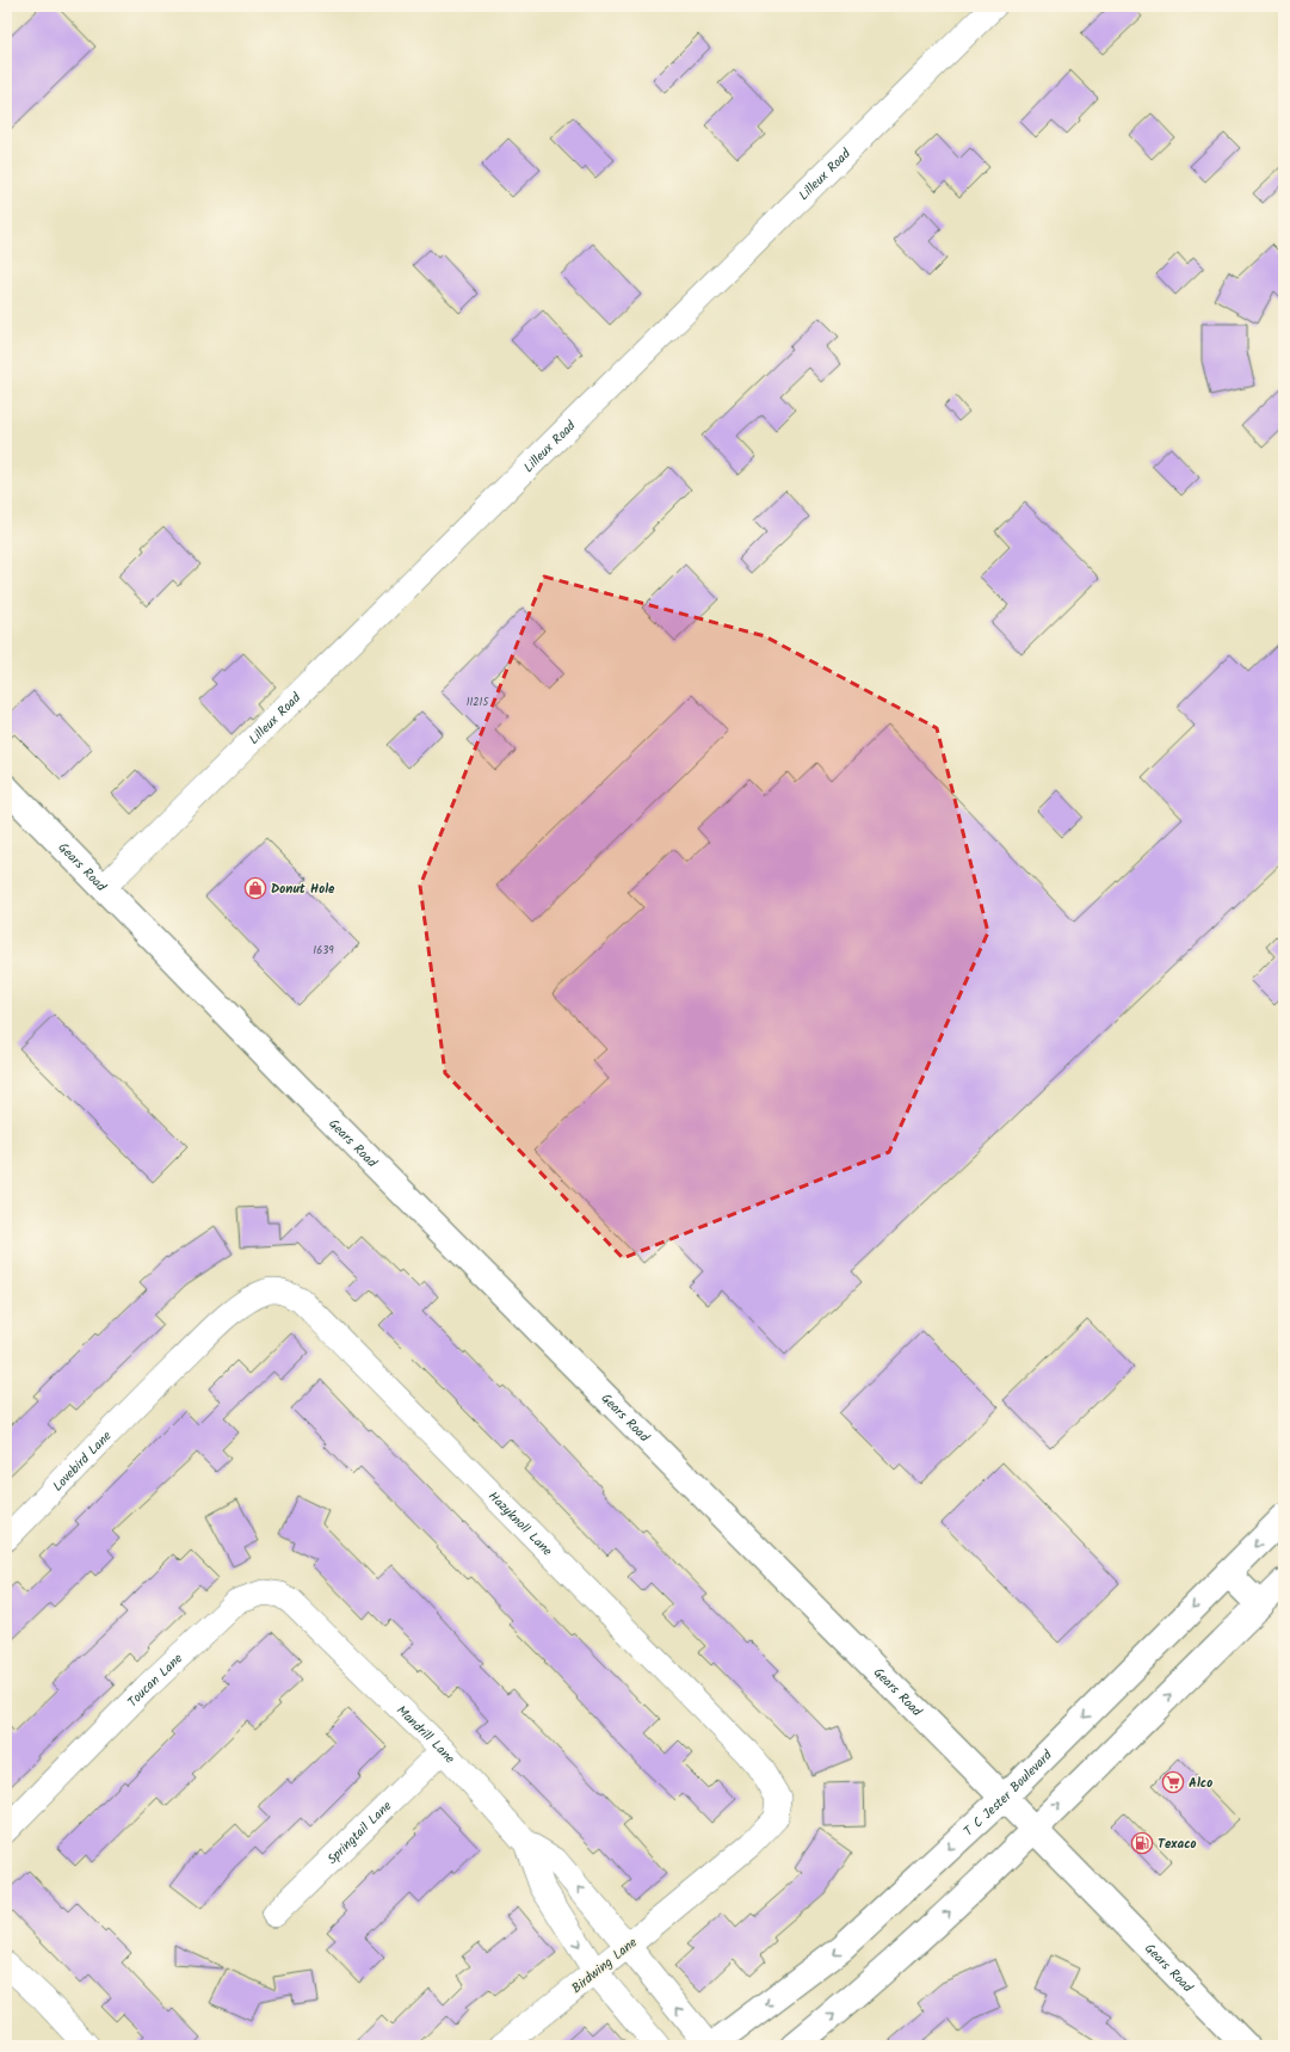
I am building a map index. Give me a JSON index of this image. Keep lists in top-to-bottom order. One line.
{"streets":{"main road":["Gears Road","T C Jester Boulevard"],"street":["Lilleux Road","Lovebird Lane","Hazyknoll Lane","Toucan Lane","Mandrill Lane","Springtail Lane","Birdwing Lane"]},"crossings":[["Lilleux Road","Gears Road"],["Gears Road","T C Jester Boulevard"],["Lovebird Lane","Hazyknoll Lane"],["Hazyknoll Lane","Birdwing Lane"],["Toucan Lane","Mandrill Lane"],["Mandrill Lane","T C Jester Boulevard"],["Mandrill Lane","Springtail Lane"],["Mandrill Lane","Birdwing Lane"]],"places":{"shop":["Donut Hole"],"supermarket":["Alco"],"fuel station":["Texaco"]},"house_numbers":["11215","1639"]}
